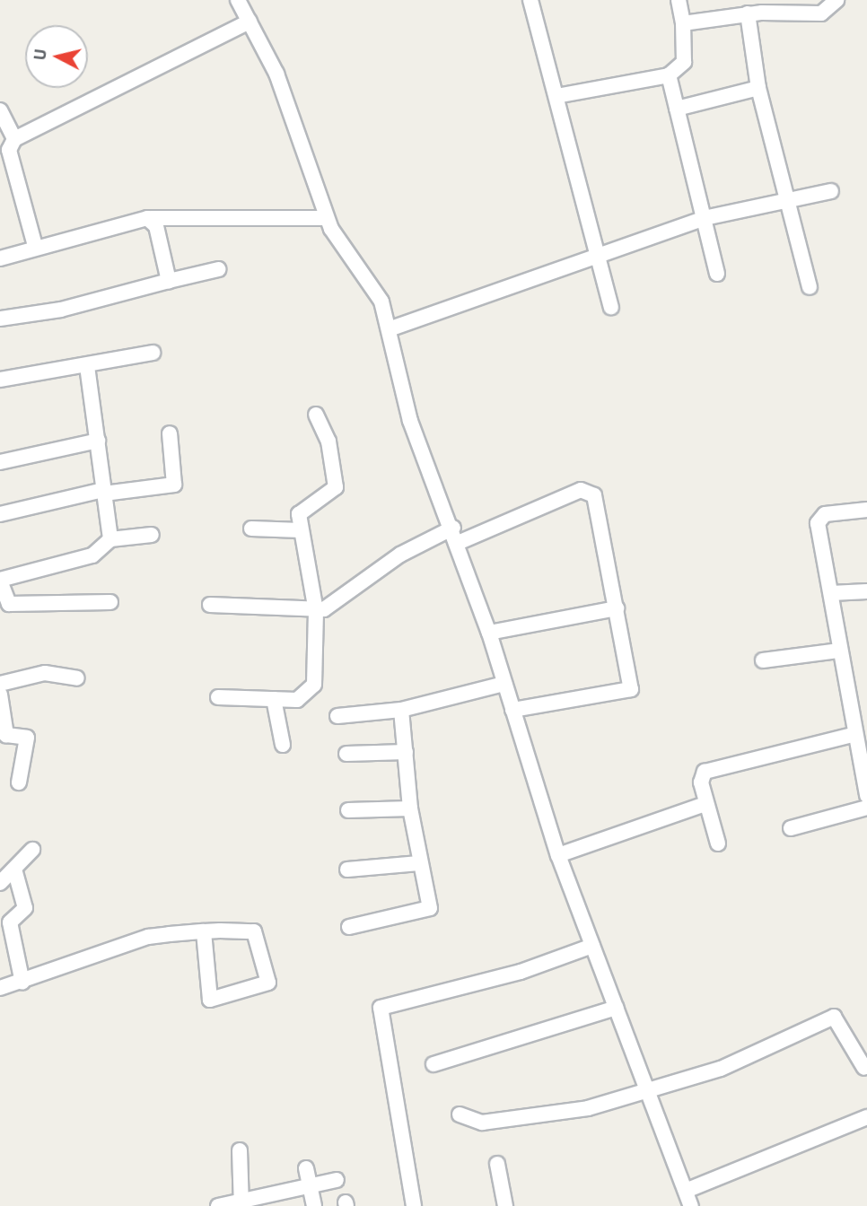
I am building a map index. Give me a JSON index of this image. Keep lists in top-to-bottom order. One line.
{"north":"left"}
